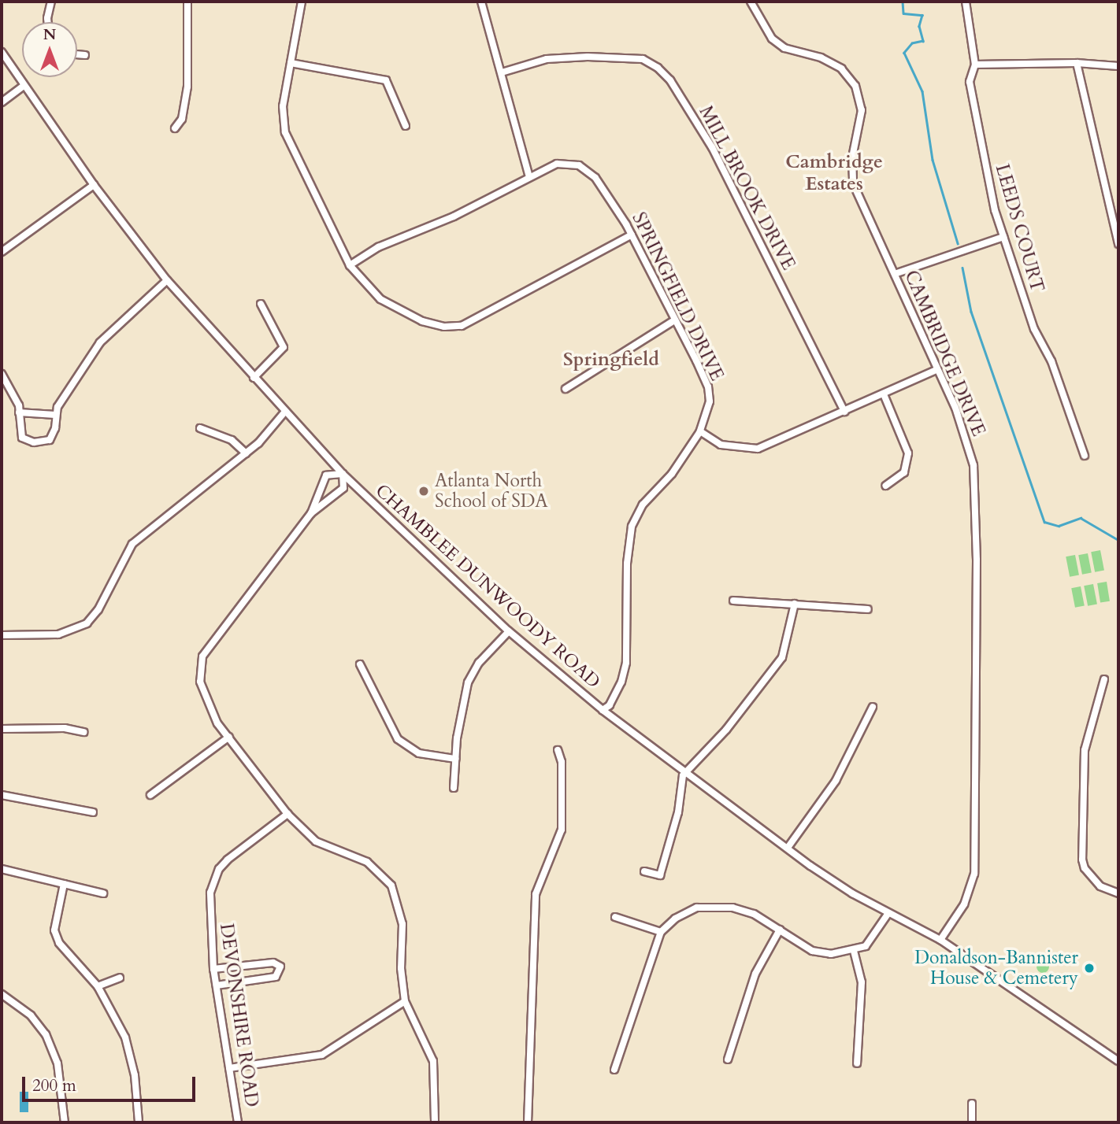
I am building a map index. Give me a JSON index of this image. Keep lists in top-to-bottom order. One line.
{"streets":{"street":["MILL BROOK DRIVE","LEEDS COURT","SPRINGFIELD DRIVE","CAMBRIDGE DRIVE","CHAMBLEE DUNWOODY ROAD","DEVONSHIRE ROAD"]},"crossings":[["SPRINGFIELD DRIVE","CHAMBLEE DUNWOODY ROAD"],["CAMBRIDGE DRIVE","CHAMBLEE DUNWOODY ROAD"]],"districts":["Cambridge Estates","Springfield"],"places":["Atlanta North School of SDA","Donaldson-Bannister House & Cemetery"],"scale_bar":"200 m","north":"top"}
